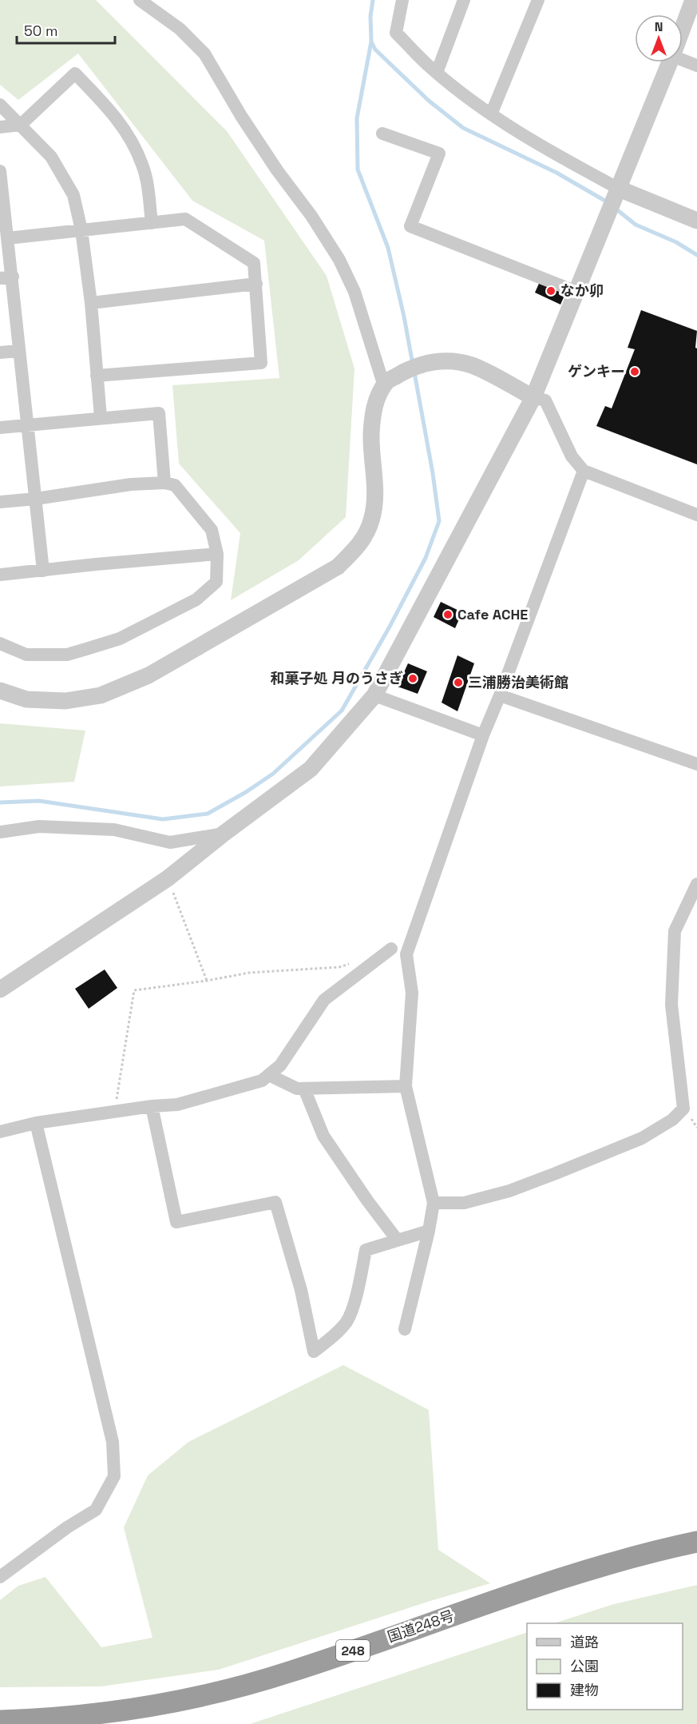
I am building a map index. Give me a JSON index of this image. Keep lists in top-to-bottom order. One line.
{"streets":{"highway":["国道248号","248"]},"places":["なか卯","ゲンキー","Cafe ACHE","和菓子処 月のうさぎ","三浦勝治美術館"],"legend":["道路","公園","建物"],"scale_bar":"50 m","north":"top"}
